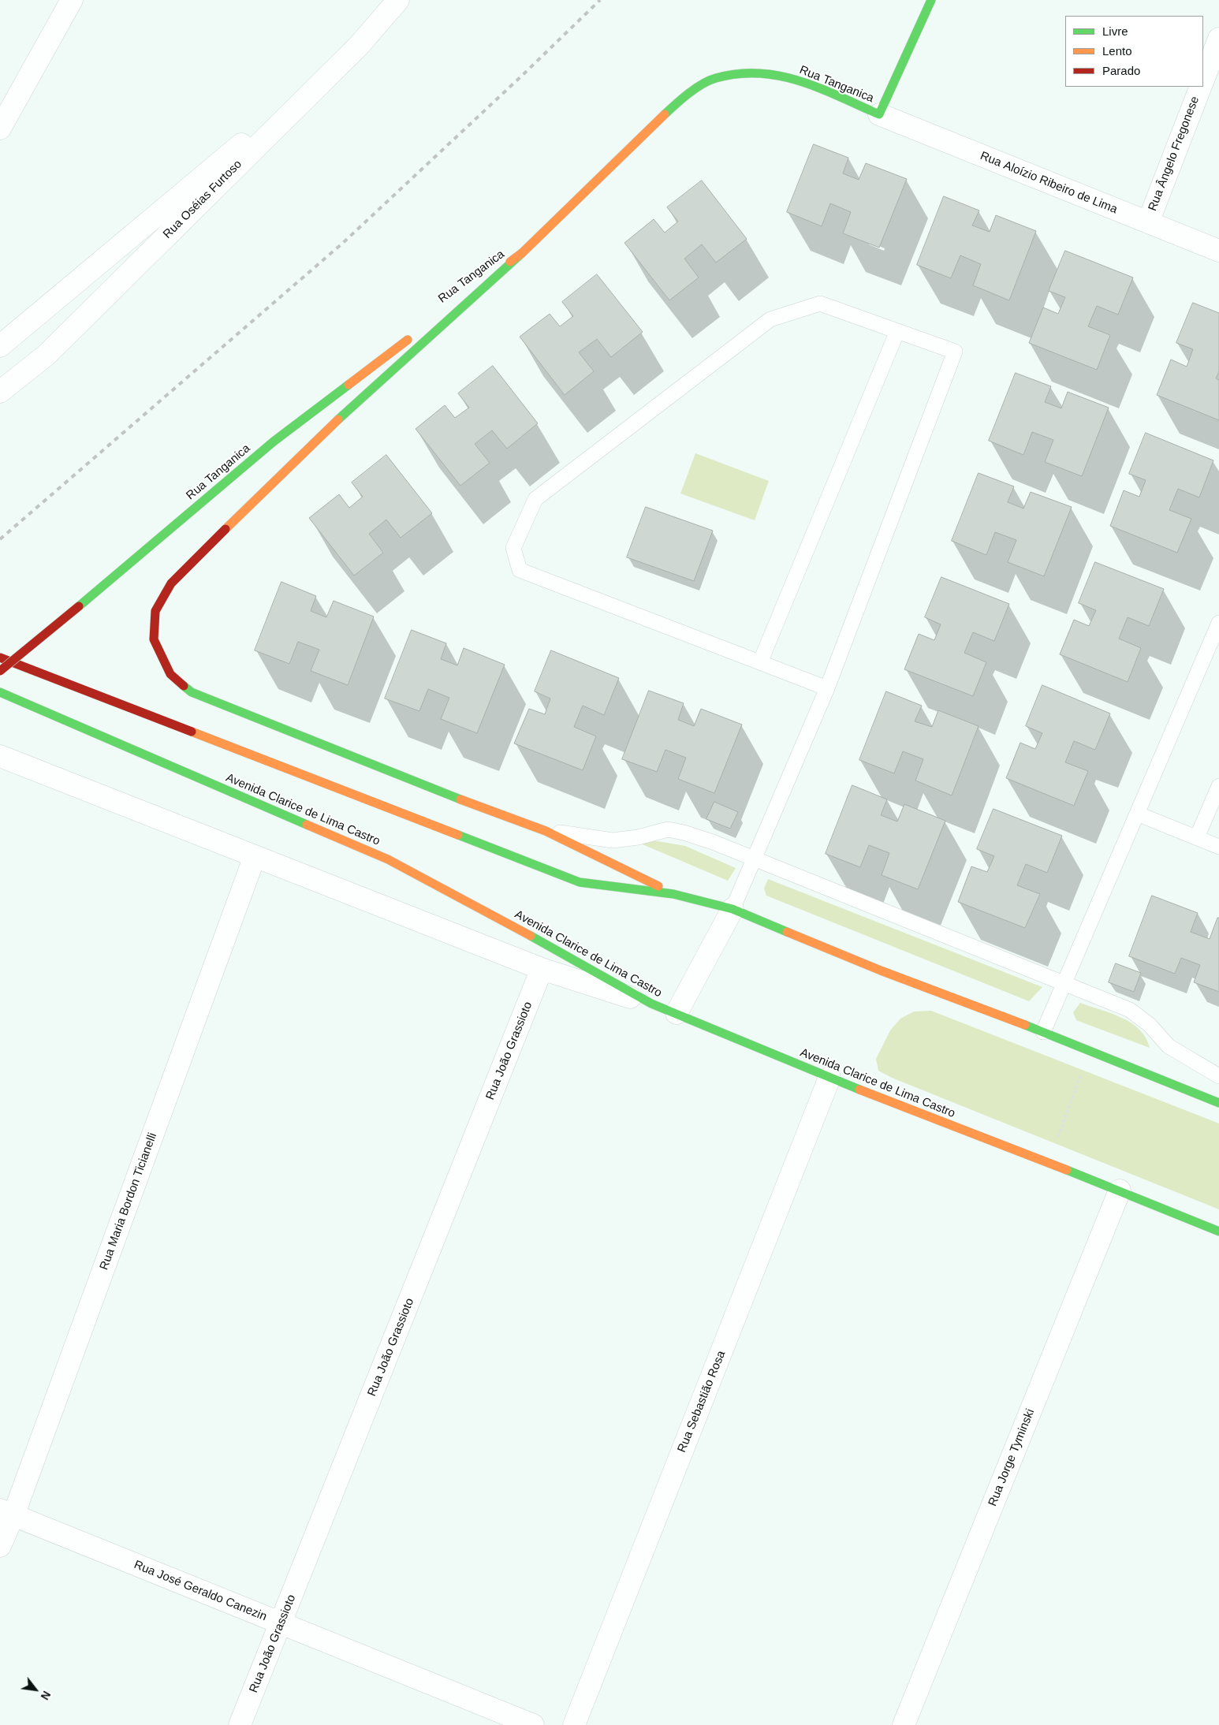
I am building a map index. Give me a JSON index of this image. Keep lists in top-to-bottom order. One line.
{"streets":{"street":["Rua Tanganica","Rua Ângelo Fregonese","Rua Aloízio Ribeiro de Lima","Rua Oséias Furtoso","Avenida Clarice de Lima Castro","Rua João Grassioto","Rua Maria Bordon Ticianelli","Rua Sebastião Rosa","Rua Jorge Tyminski","Rua José Geraldo Canezin"]},"crossings":[["Rua Tanganica","Rua Aloízio Ribeiro de Lima"],["Rua Ângelo Fregonese","Rua Aloízio Ribeiro de Lima"],["Avenida Clarice de Lima Castro","Rua Sebastião Rosa"],["Avenida Clarice de Lima Castro","Rua Jorge Tyminski"],["Rua João Grassioto","Rua José Geraldo Canezin"],["Rua Maria Bordon Ticianelli","Rua José Geraldo Canezin"]],"legend":["Livre","Lento","Parado"],"north":"bottom right"}
